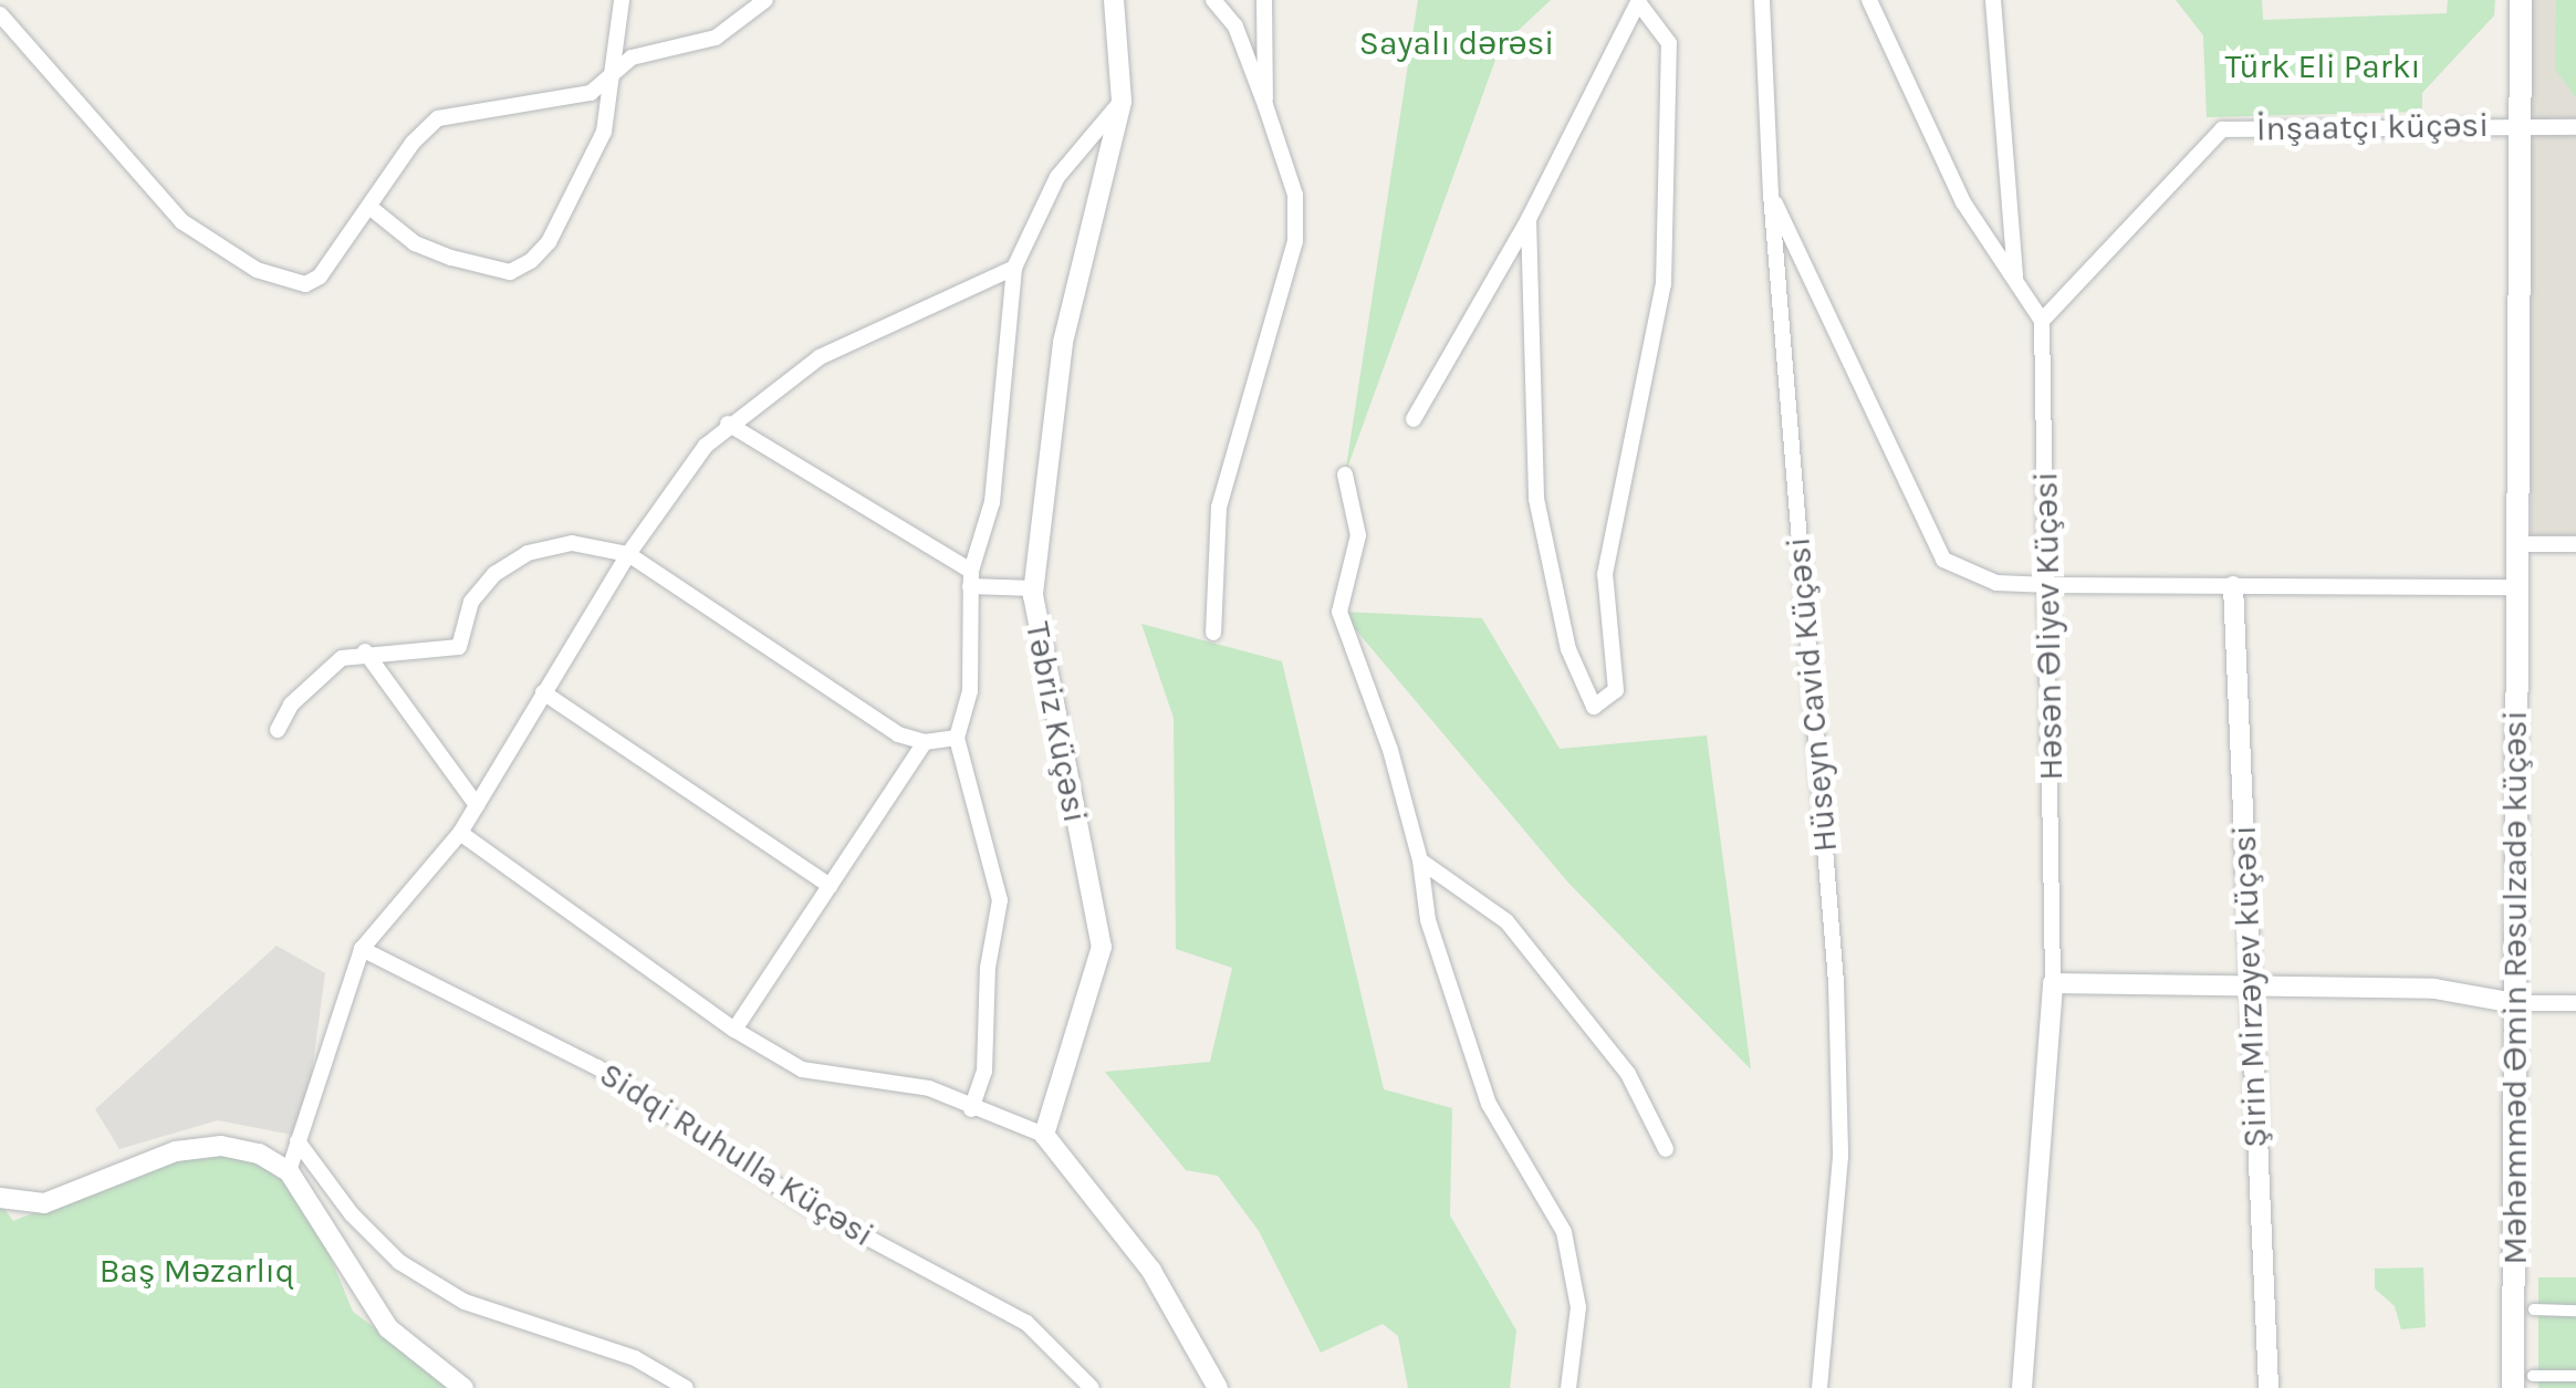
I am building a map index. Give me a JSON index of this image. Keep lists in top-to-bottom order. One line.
{"streets":{"main road":["Məhəmməd Əmin Rəsulzadə küçəsi"],"street":["İnşaatçı küçəsi","Həsən Əliyev Küçəsi","Hüseyn Cavid Küçəsi","Təbriz Küçəsi","Şirin Mirzəyev küçəsi","Sidqi Ruhulla Küçəsi"]},"crossings":[["İnşaatçı küçəsi","Həsən Əliyev Küçəsi"],["İnşaatçı küçəsi","Məhəmməd Əmin Rəsulzadə küçəsi"]],"parks":["Sayalı dərəsi","Türk Eli Parkı","Baş Məzarlıq"]}
